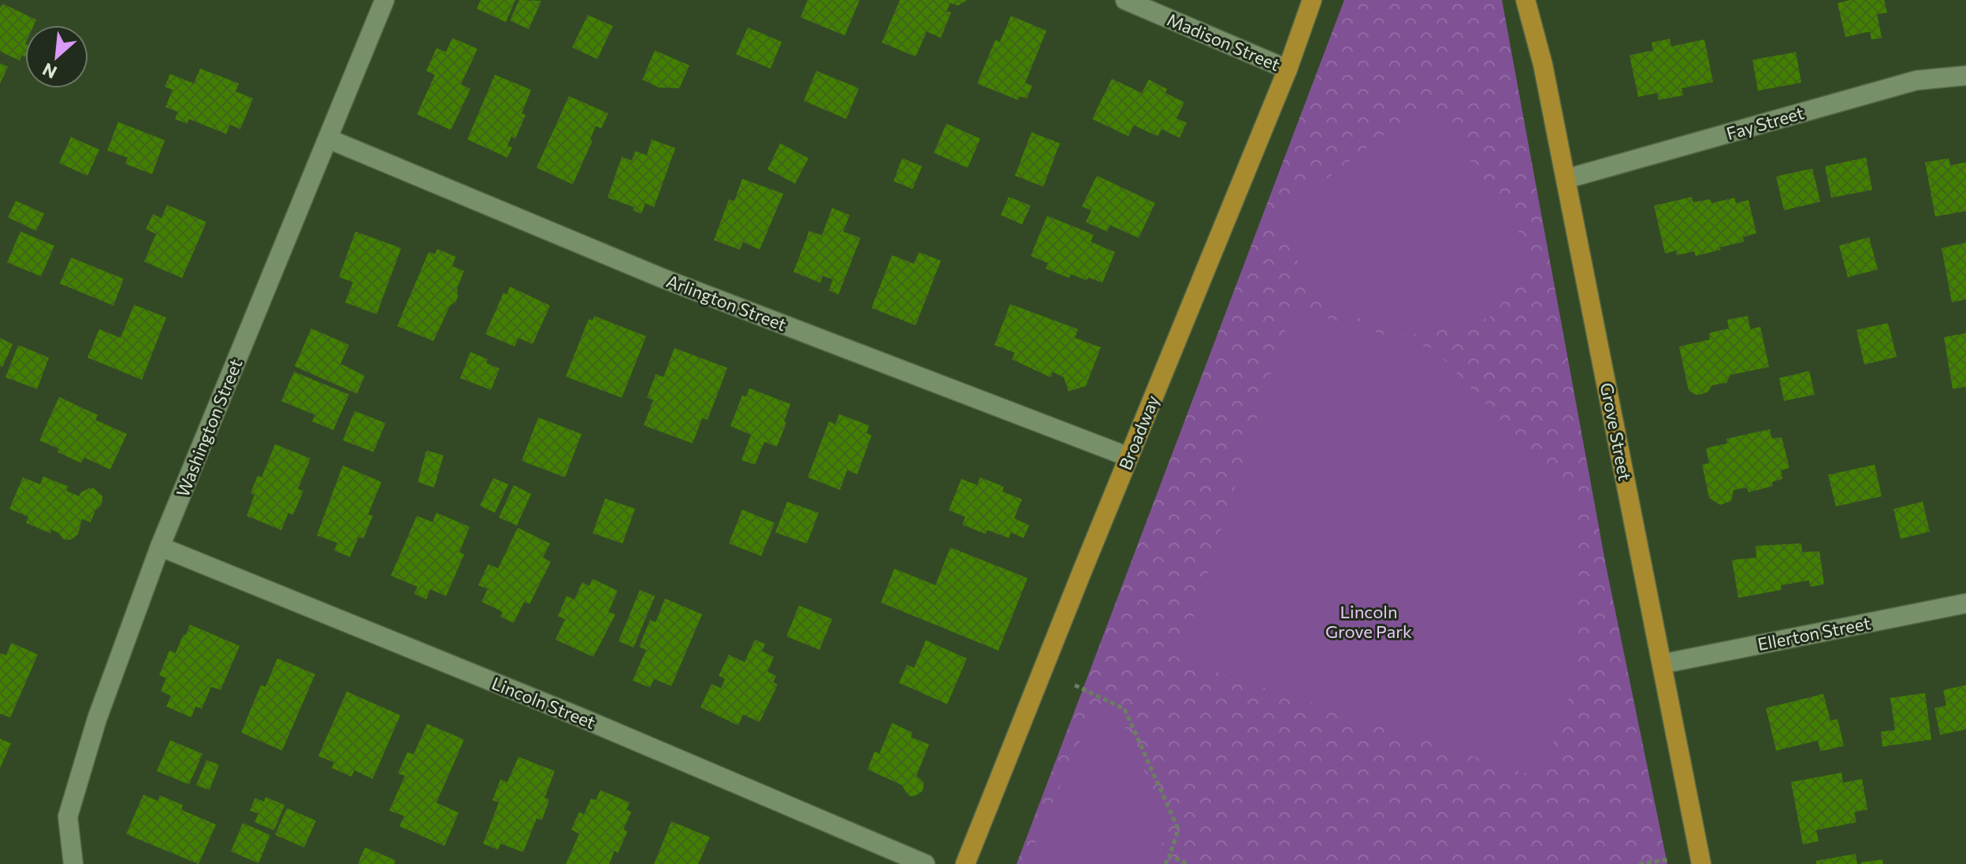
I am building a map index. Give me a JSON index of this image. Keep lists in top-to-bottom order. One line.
{"streets":{"main road":["Grove Street","Broadway"],"street":["Madison Street","Fay Street","Arlington Street","Washington Street","Ellerton Street","Lincoln Street"]},"crossings":[["Madison Street","Broadway"],["Fay Street","Grove Street"],["Arlington Street","Washington Street"],["Arlington Street","Broadway"],["Washington Street","Lincoln Street"],["Grove Street","Ellerton Street"]],"parks":["Lincoln Grove Park"],"north":"bottom left"}
